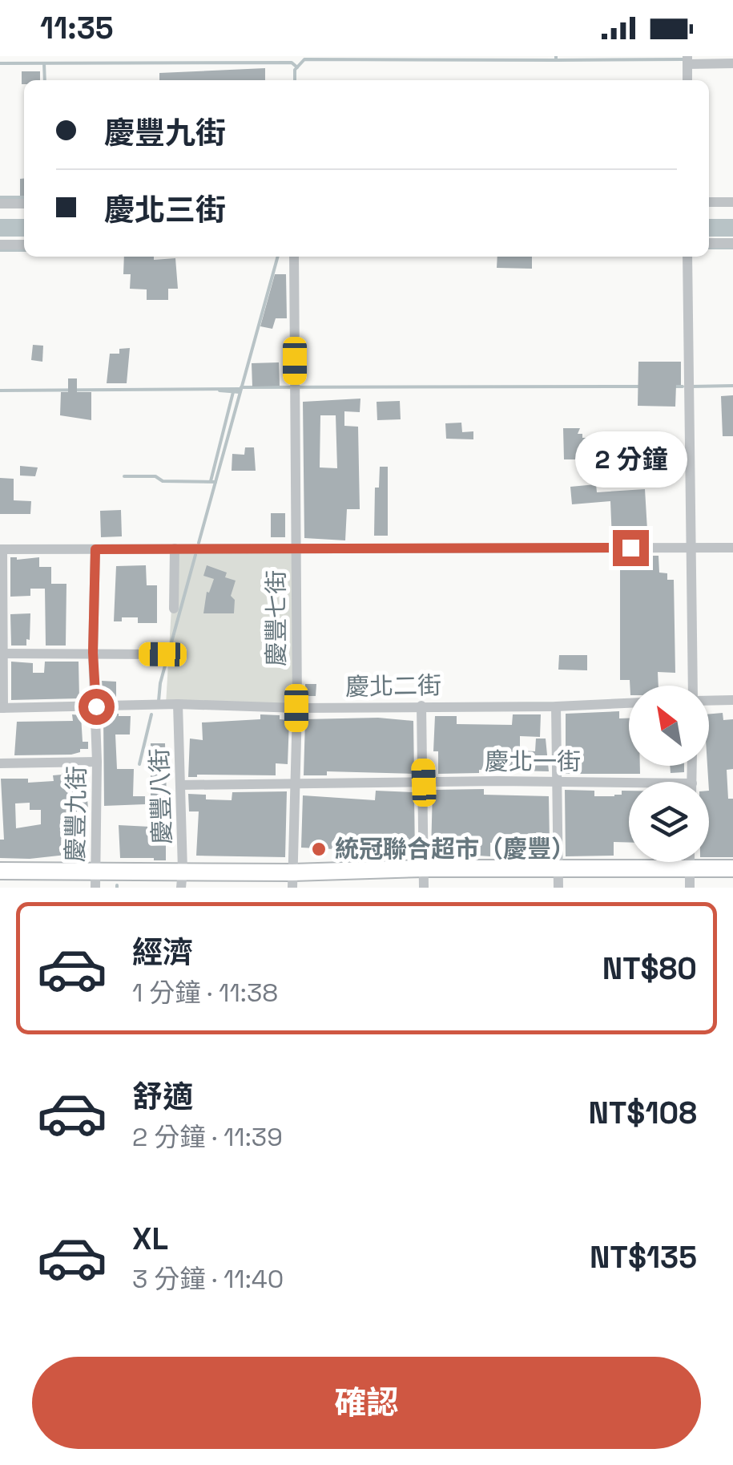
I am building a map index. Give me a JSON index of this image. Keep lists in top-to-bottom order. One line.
{"streets":{"street":["慶豐七街","慶北二街","慶北一街","慶豐八街","慶豐九街"]},"crossings":[["慶豐七街","慶北二街"],["慶豐七街","慶北一街"],["慶北二街","慶豐八街"],["慶北二街","慶豐九街"],["慶北一街","慶豐八街"]],"places":["統冠聯合超市（慶豐）"],"north":"top left","page":{"status":"11:35","banner":["慶豐九街","慶北三街"],"bubble":"2 分鐘","list":[{"name":"經濟","note":"1 分鐘 · 11:38","value":"NT$80"},{"name":"舒適","note":"2 分鐘 · 11:39","value":"NT$108"},{"name":"XL","note":"3 分鐘 · 11:40","value":"NT$135"}],"buttons":"確認"}}
